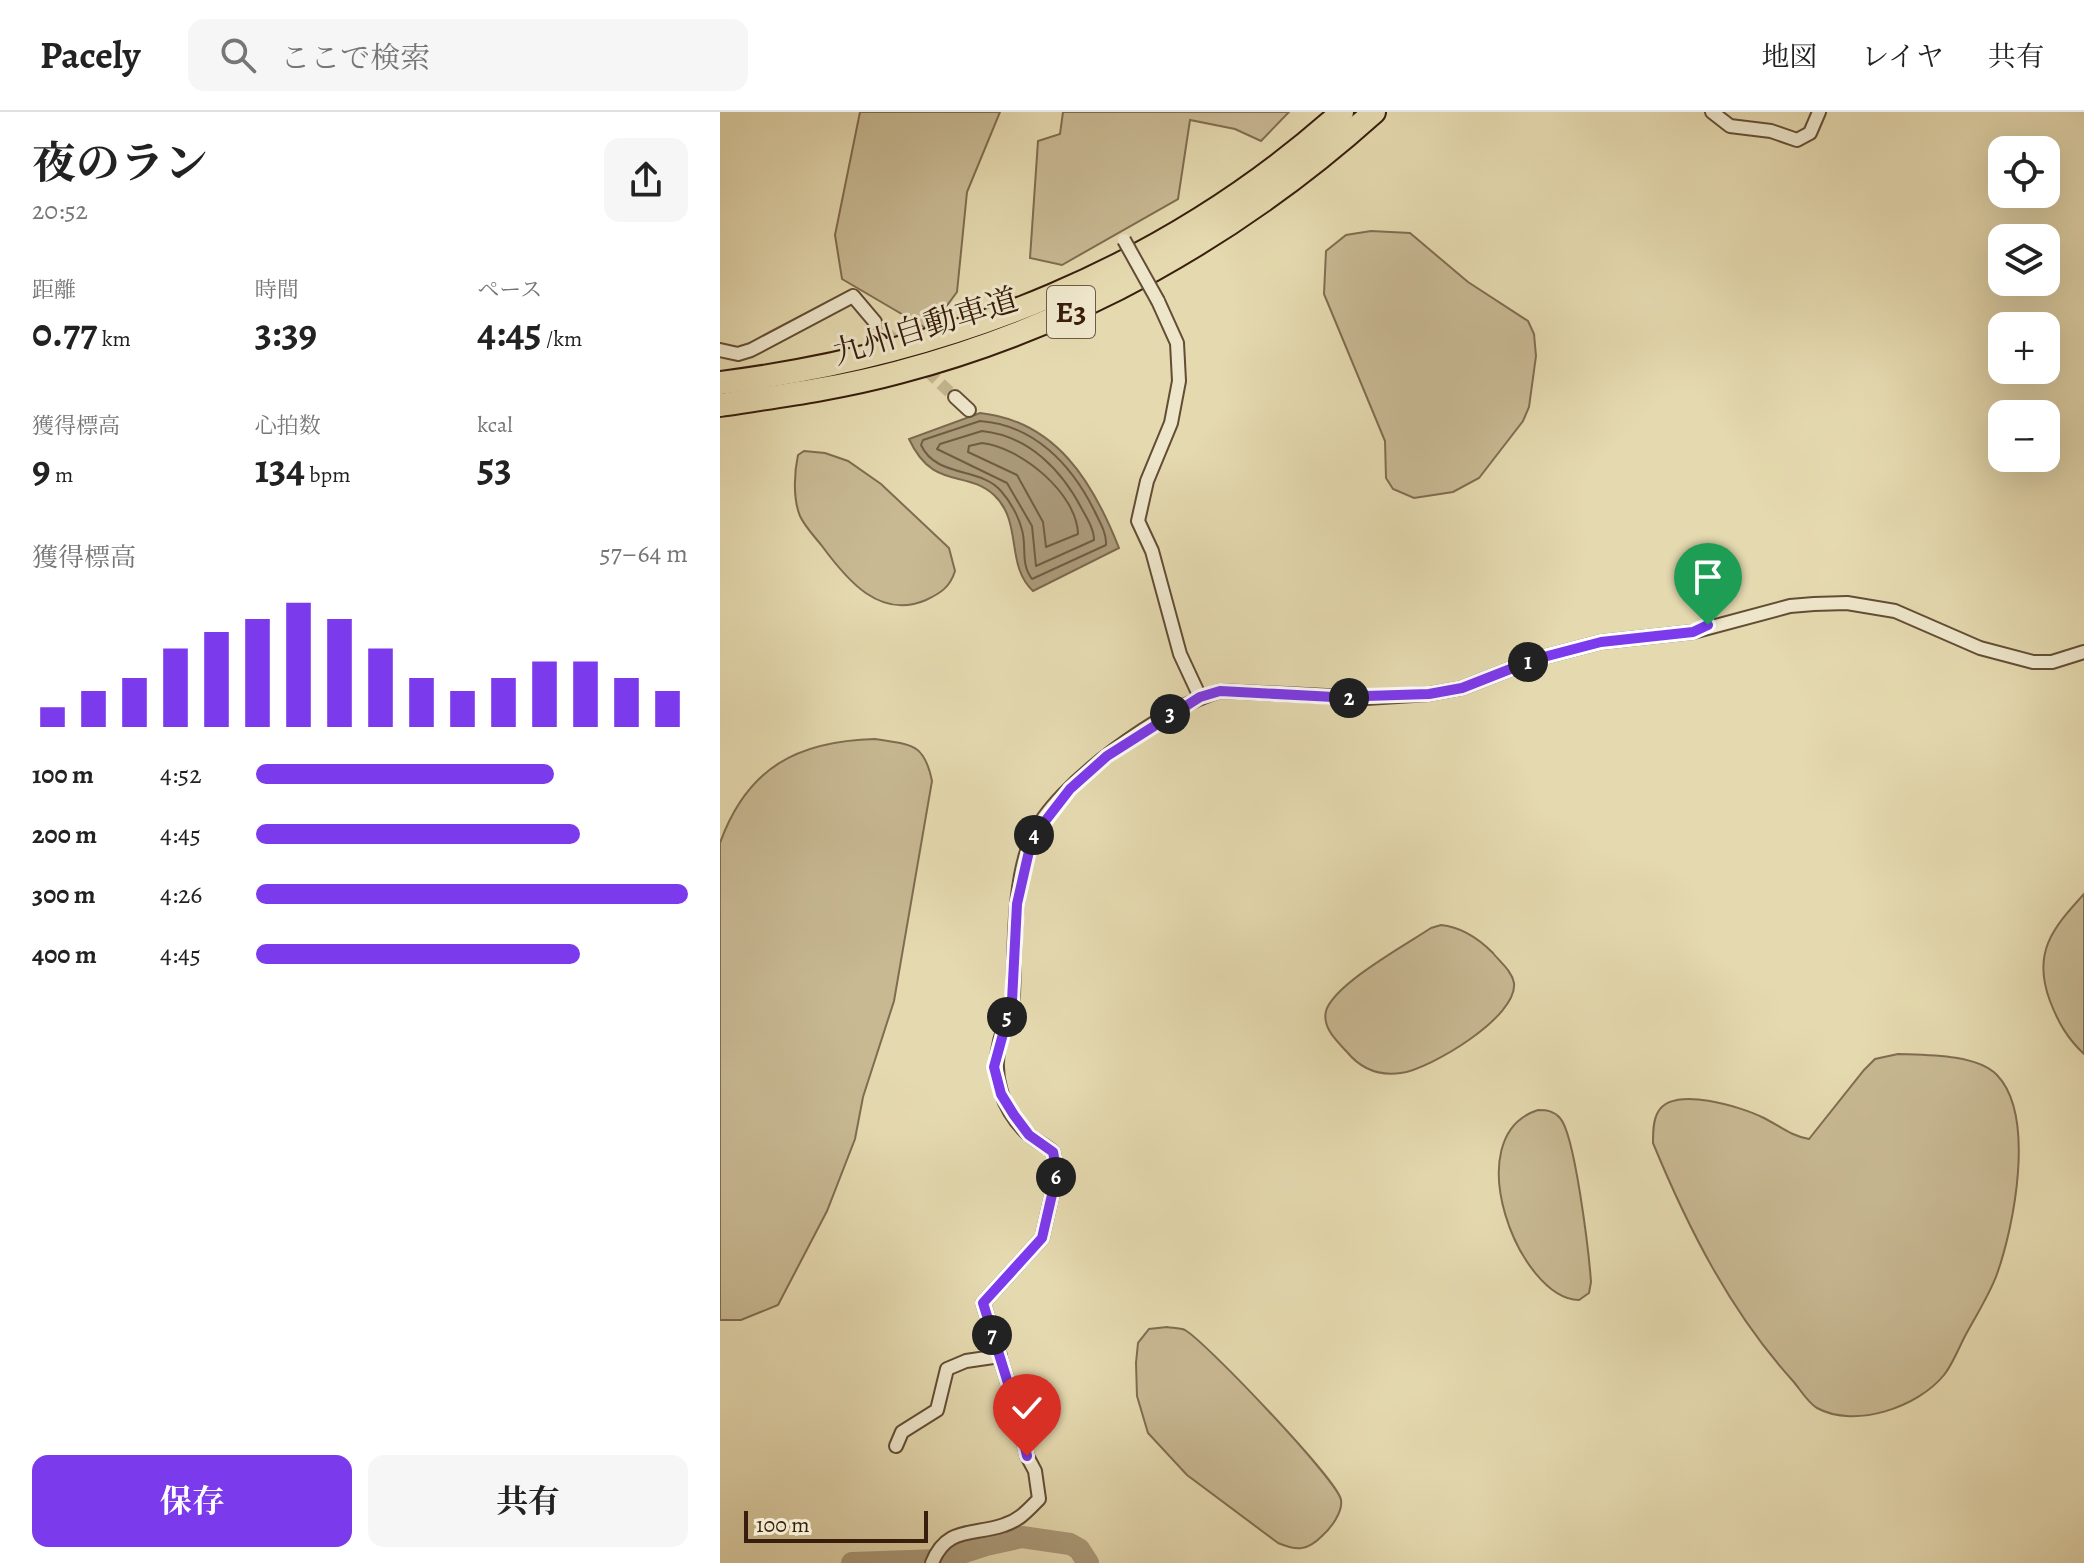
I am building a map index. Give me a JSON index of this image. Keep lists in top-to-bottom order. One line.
{"streets":{"highway":["E3","九州自動車道"]},"scale_bar":"100 m","page":{"header":"Pacely","search":"ここで検索","nav":["地図","レイヤ","共有"],"heading":["夜のラン","20:52"],"map_buttons":["+","−"],"stats":[["距離","0.77 km"],["時間","3:39"],["ペース","4:45 /km"],["獲得標高","9 m"],["心拍数","134 bpm"],["kcal","53"]],"chart":["獲得標高","57–64 m"],"pins":["1","2","3","4","5","6","7"],"list":[{"name":"100 m","note":"4:52"},{"name":"200 m","note":"4:45"},{"name":"300 m","note":"4:26"},{"name":"400 m","note":"4:45"}],"buttons":["保存","共有"],"scale":"100 m"}}
